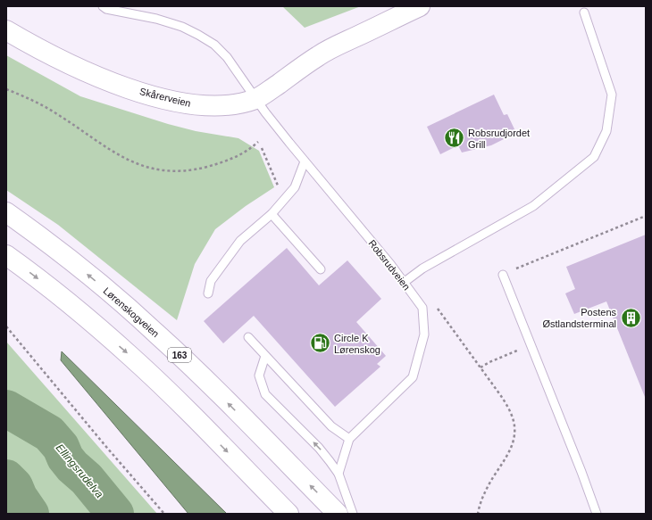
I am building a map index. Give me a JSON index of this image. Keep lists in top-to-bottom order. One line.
{"streets":{"main road":["Skårerveien","Lørenskogveien","163"],"lane":["Robsrudveien"]},"crossings":[["Skårerveien","Robsrudveien"]],"water":["Ellingsrudelva"],"places":{"restaurant":["Robsrudjordet Grill"],"building":["Postens Østlandsterminal"],"fuel station":["Circle K Lørenskog"]}}
